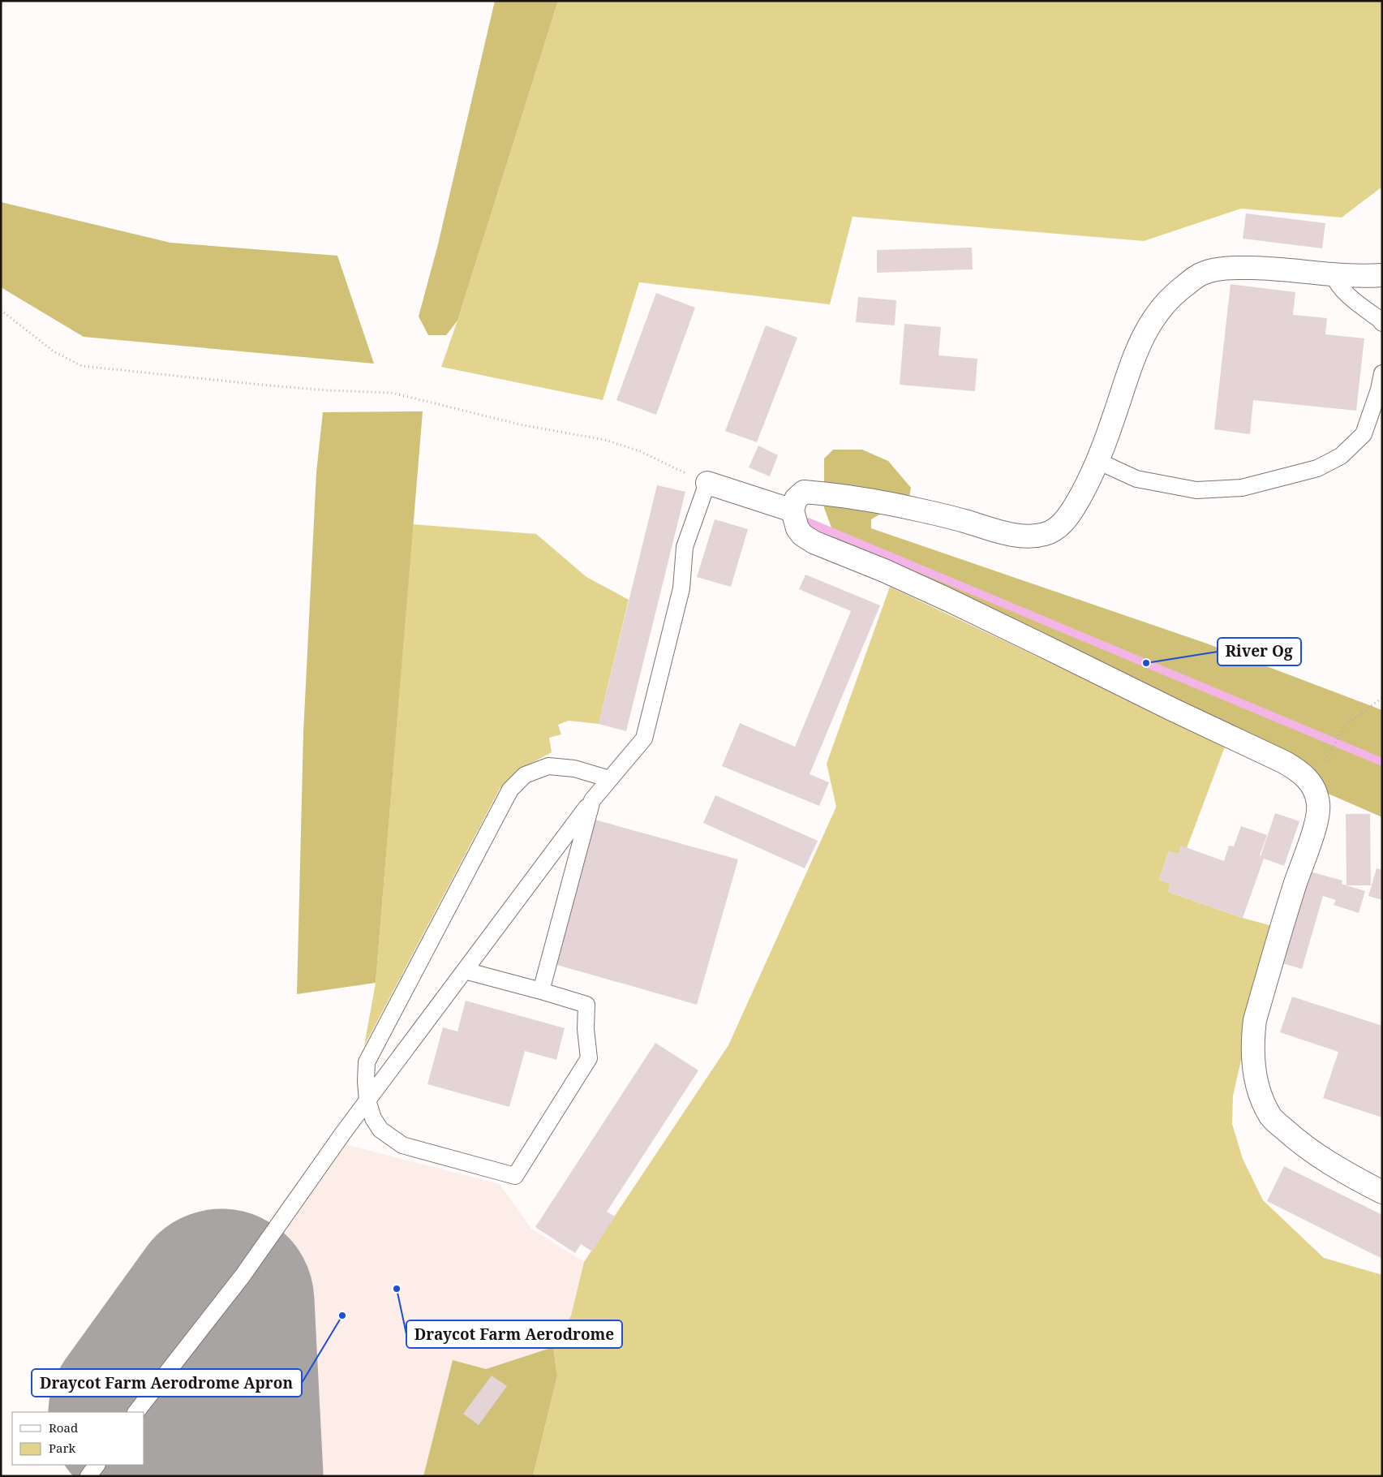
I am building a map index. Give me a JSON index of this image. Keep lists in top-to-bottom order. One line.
{"places":["River Og","Draycot Farm Aerodrome","Draycot Farm Aerodrome Apron"],"legend":["Road","Park"]}
